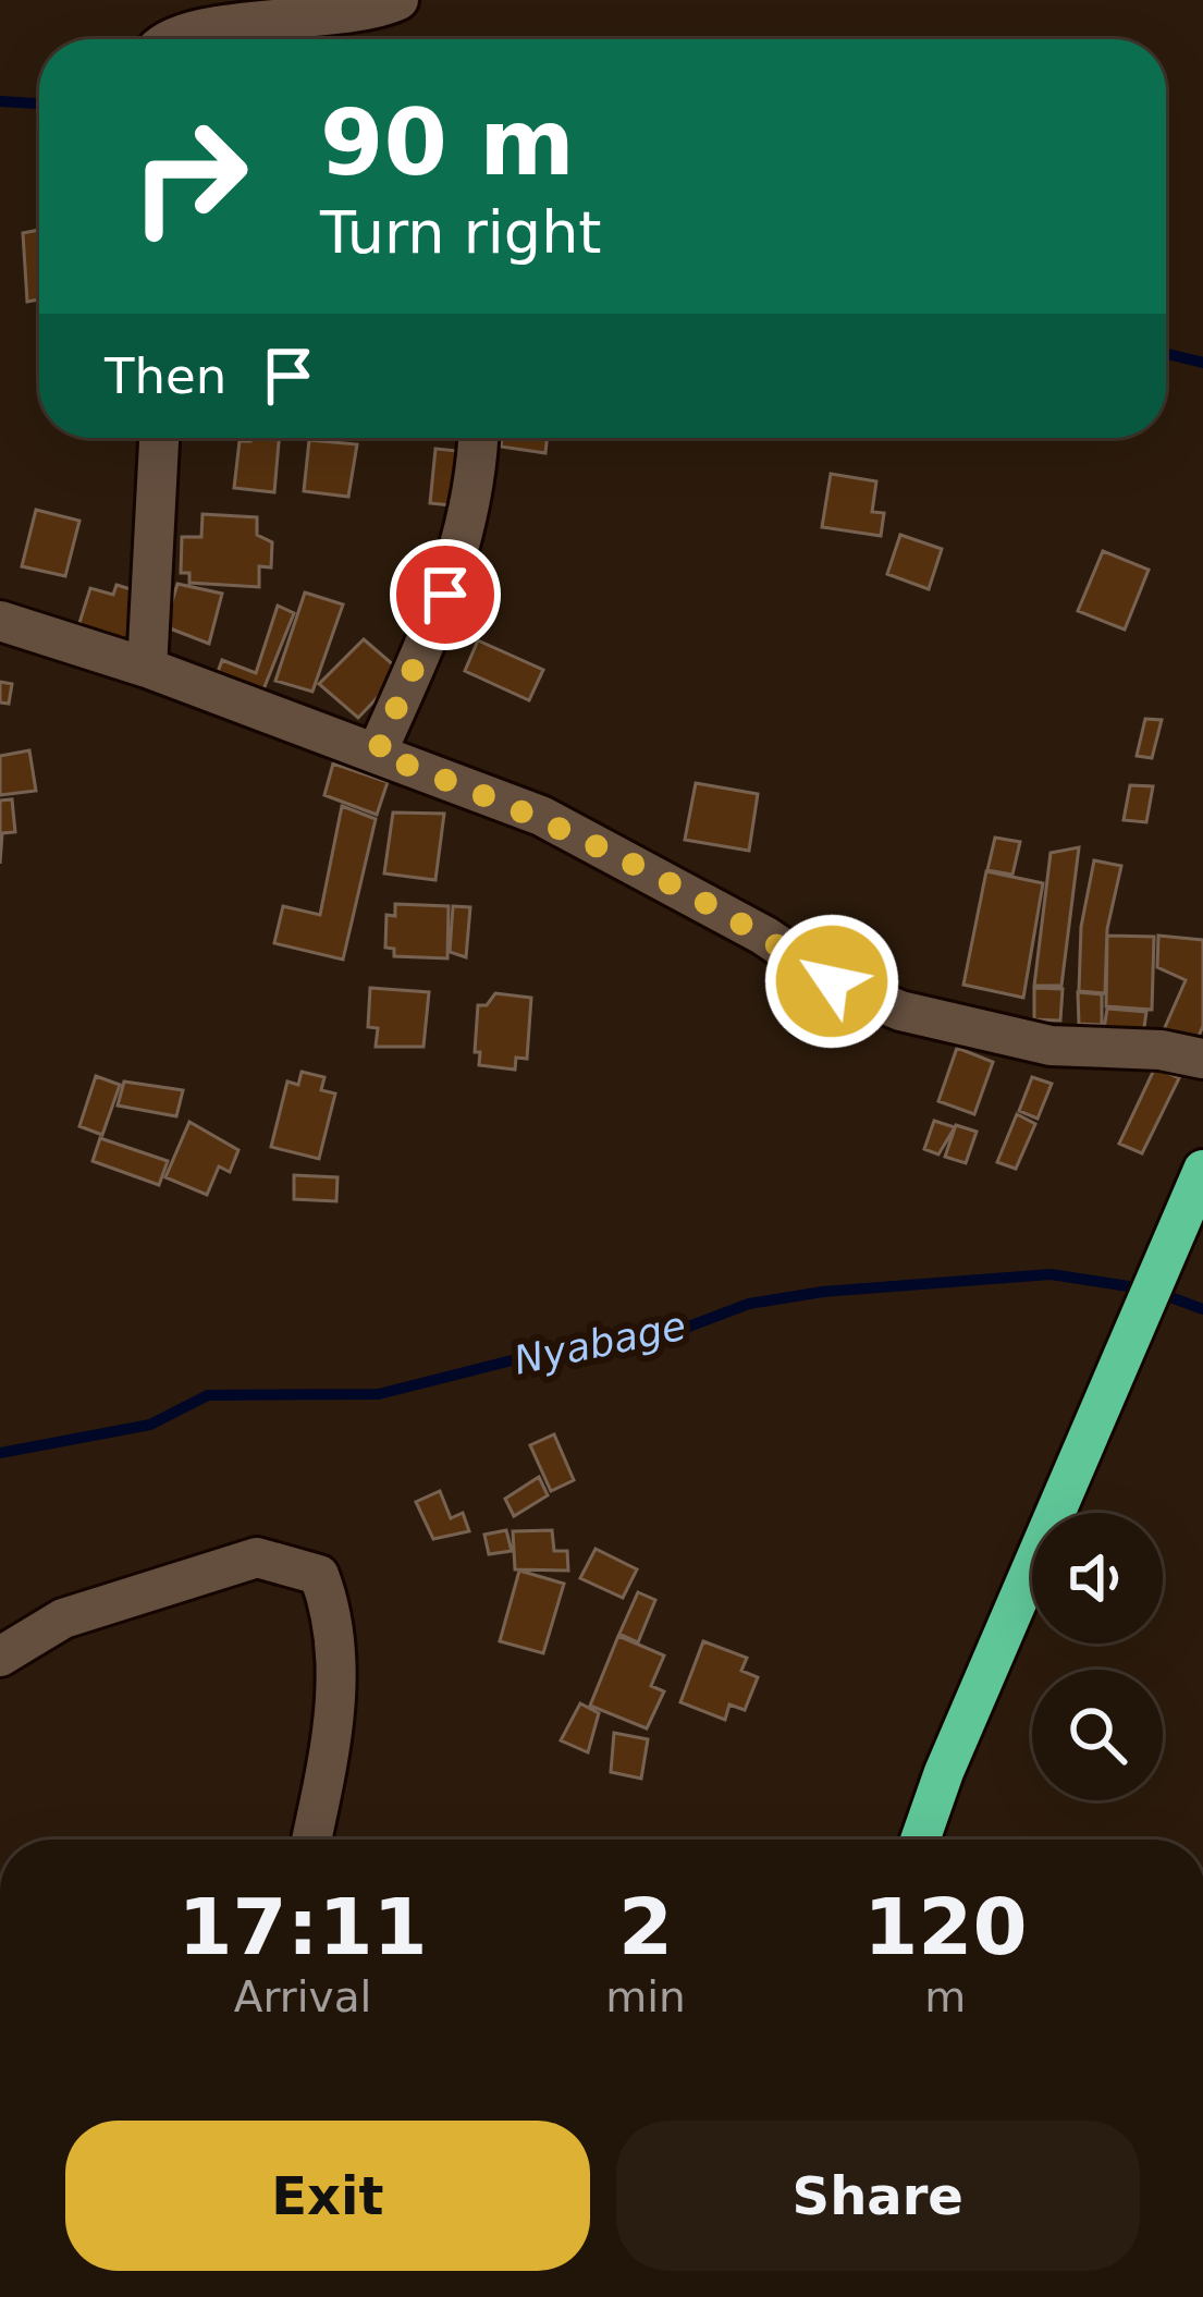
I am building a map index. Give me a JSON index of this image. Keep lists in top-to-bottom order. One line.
{"water":["Nyabage"],"page":{"turn":["90 m","Turn right"],"then":"Then","eta":["17:11","Arrival","2","min","120","m"],"buttons":["Exit","Share"]}}
